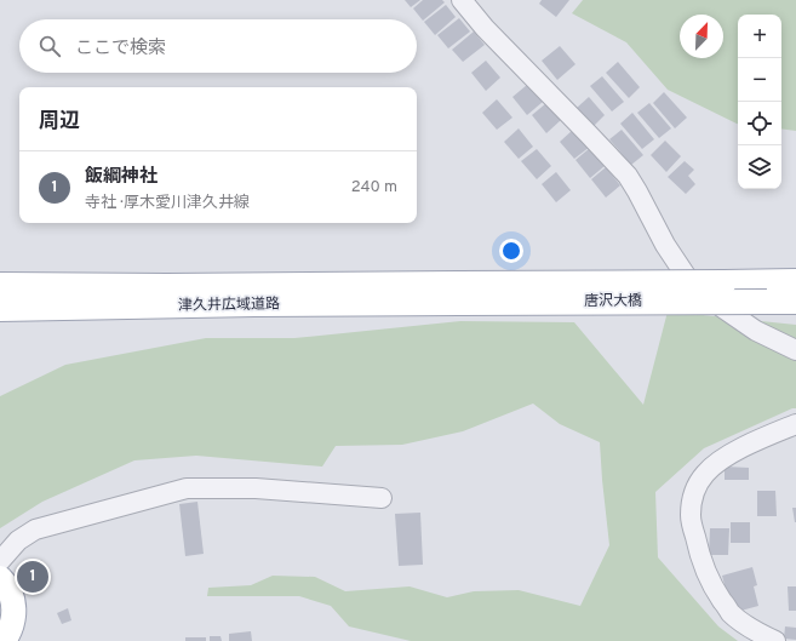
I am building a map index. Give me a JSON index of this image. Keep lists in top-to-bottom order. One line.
{"streets":{"main road":["唐沢大橋","津久井広域道路"]},"crossings":[["唐沢大橋","津久井広域道路"]],"north":"top right","page":{"map_buttons":["+","−"],"search":"ここで検索","heading":"周辺","list":[{"mark":"1","name":"飯綱神社","note":"寺社 · 厚木愛川津久井線","value":"240 m"}],"pins":"1"}}
